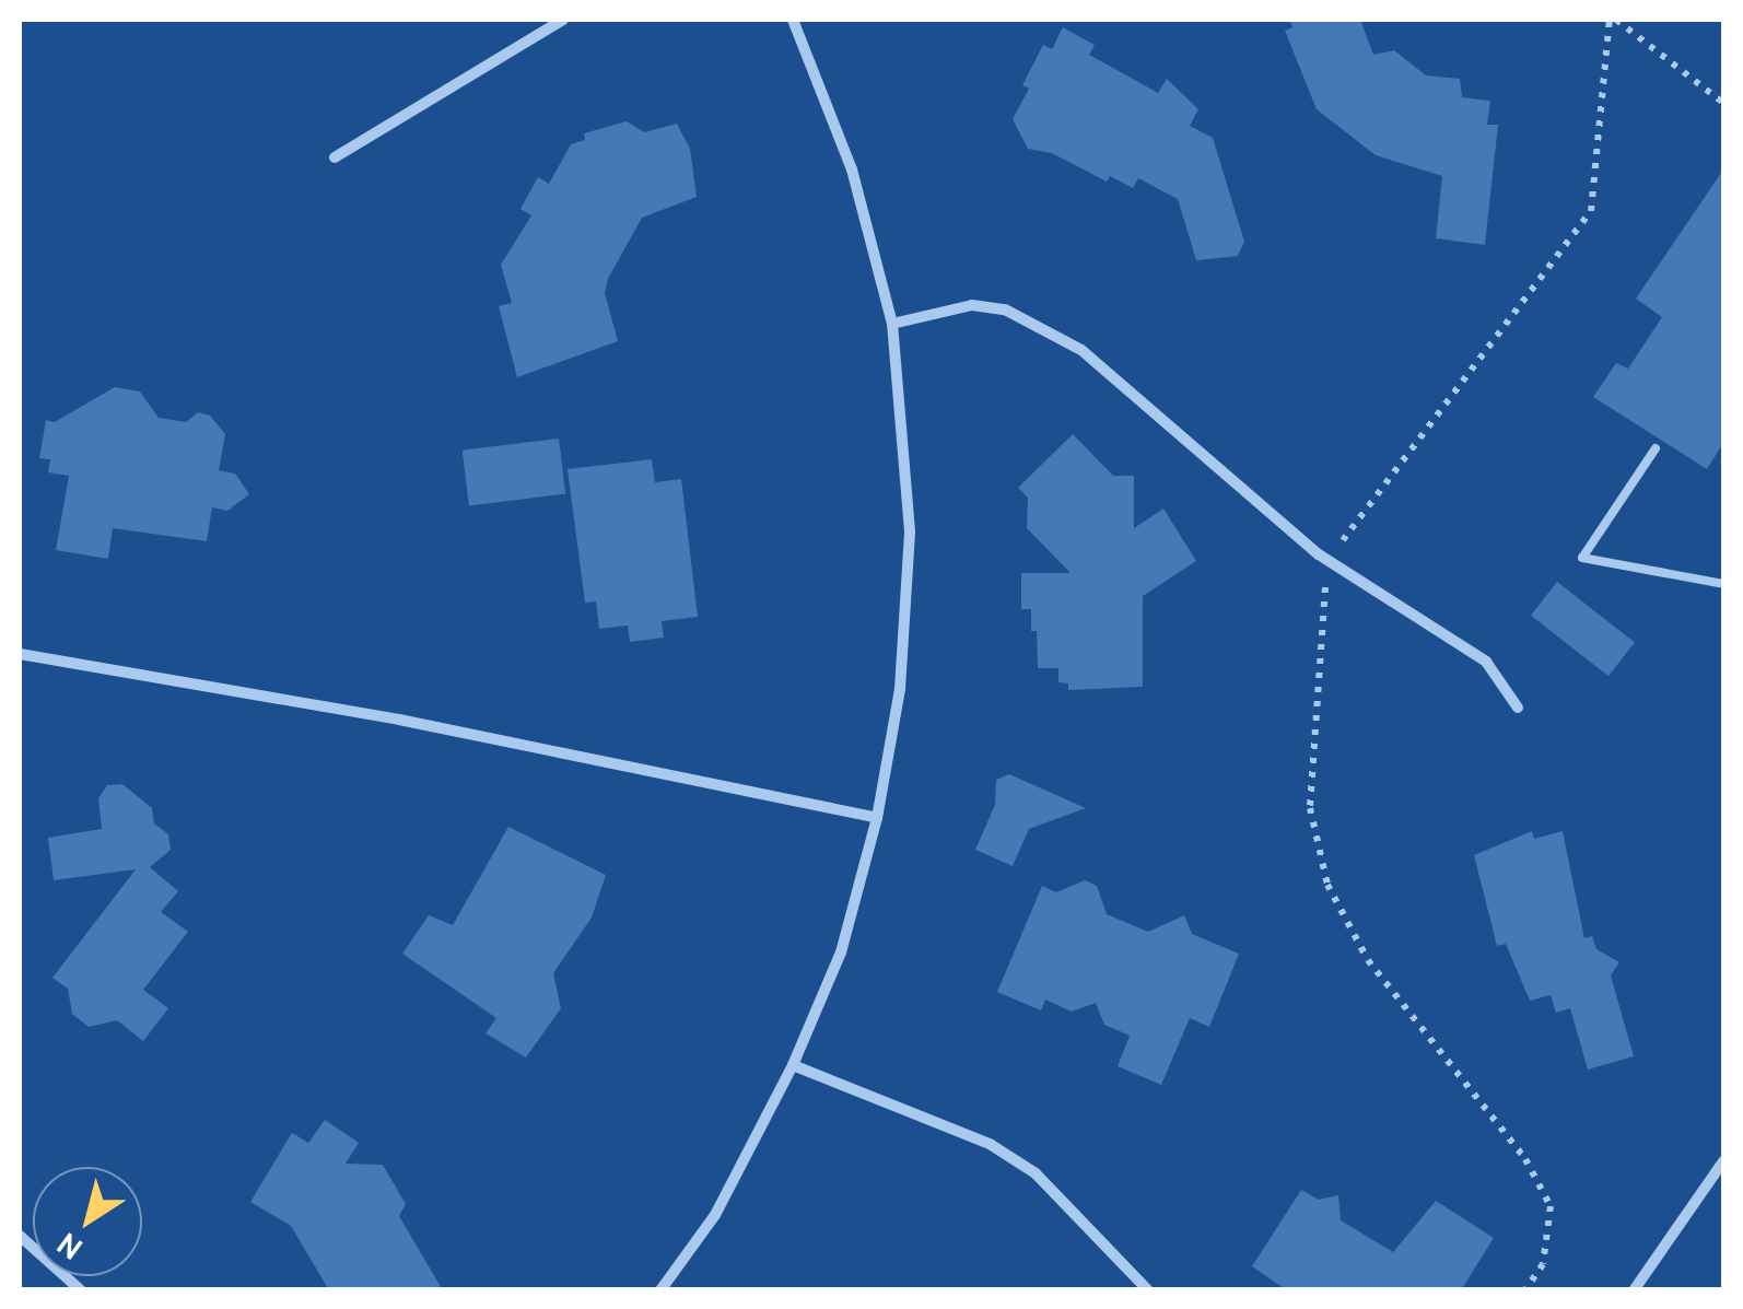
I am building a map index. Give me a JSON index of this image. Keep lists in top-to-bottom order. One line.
{"north":"bottom left"}
